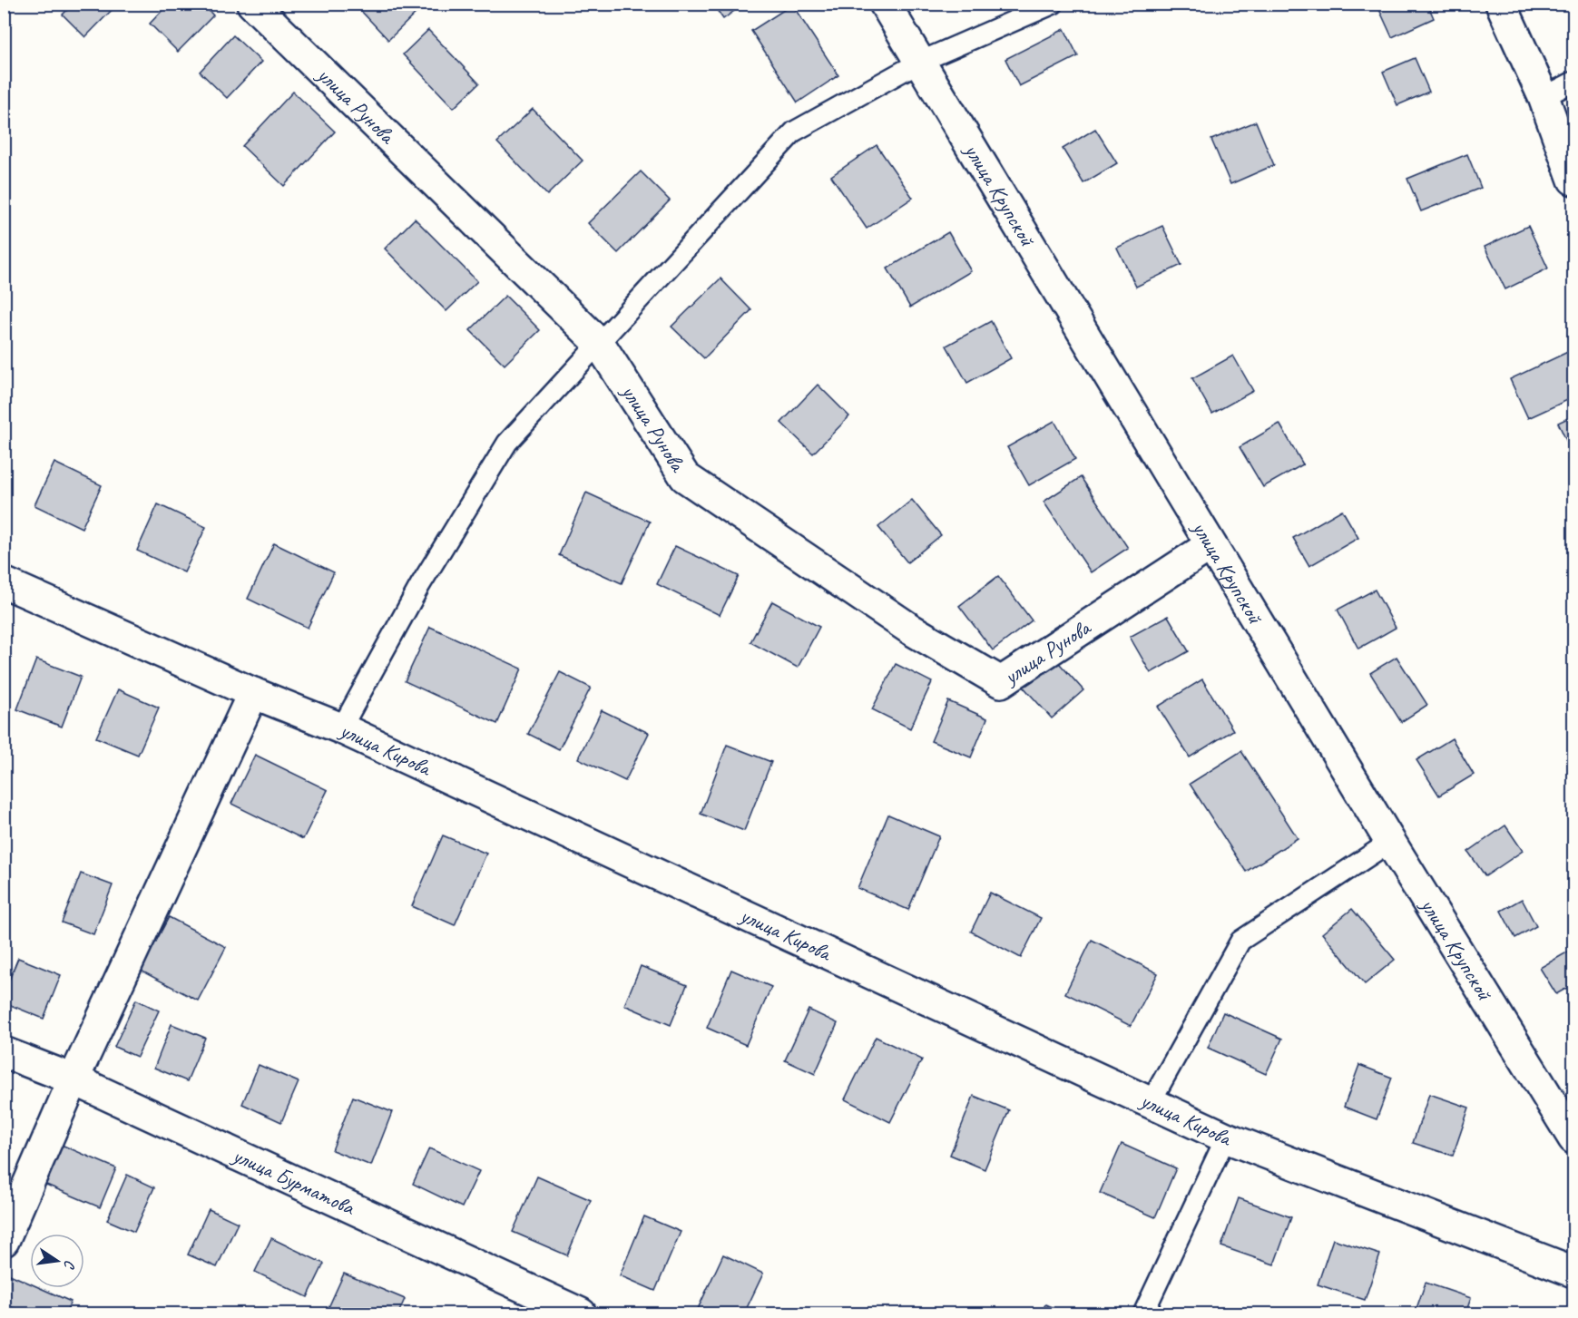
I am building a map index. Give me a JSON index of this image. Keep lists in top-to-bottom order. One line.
{"streets":{"street":["улица Рунова","улица Крупской","улица Кирова","улица Бурматова"]},"crossings":[["улица Рунова","улица Крупской"]],"north":"right"}
